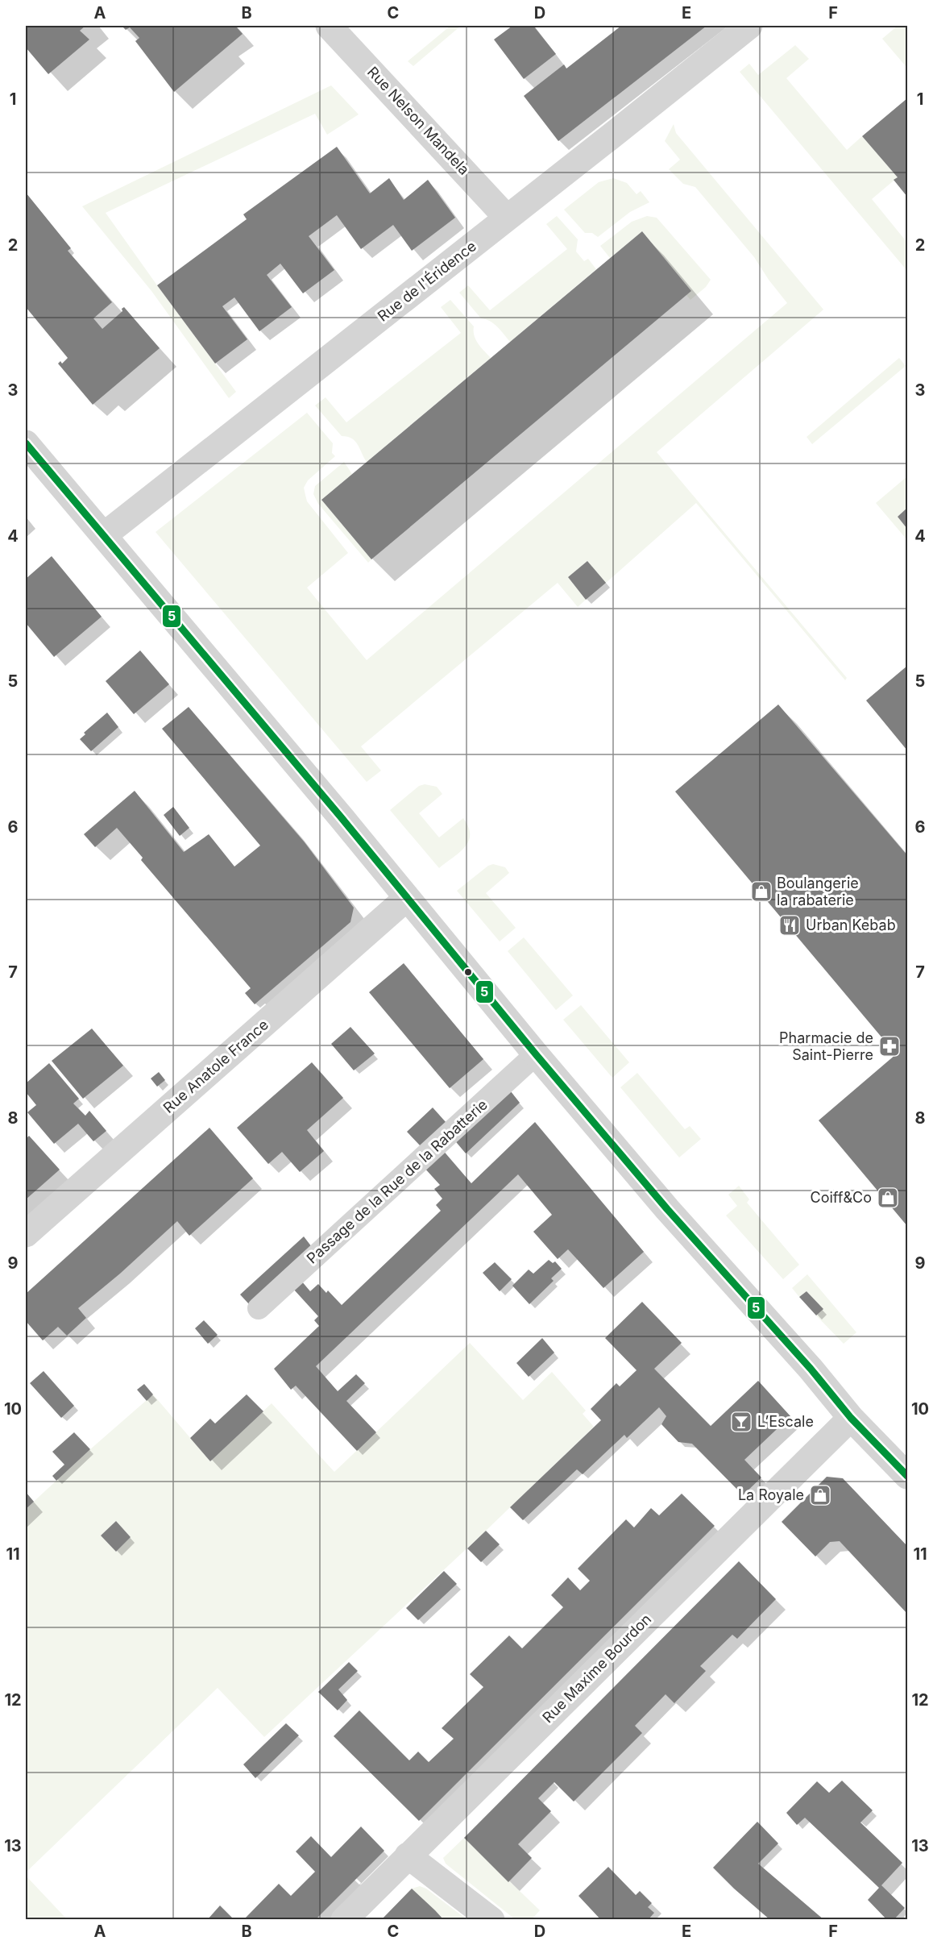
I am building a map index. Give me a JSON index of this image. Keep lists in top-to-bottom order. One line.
{"streets":{"street":["Rue Nelson Mandela","Rue de l'Éridence","Rue Anatole France","Rue Maxime Bourdon"],"lane":["Passage de la Rue de la Rabatterie"]},"crossings":[["Rue Nelson Mandela","Rue de l'Éridence"]],"places":{"shop":["Boulangerie la rabaterie","Coiff&Co","La Royale"],"restaurant":["Urban Kebab"],"pharmacy":["Pharmacie de Saint-Pierre"],"bar":["L’Escale"]},"lines":["transit line 5"],"grid":{"columns":["A","B","C","D","E","F"],"rows":["1","2","3","4","5","6","7","8","9","10","11","12","13"]}}
